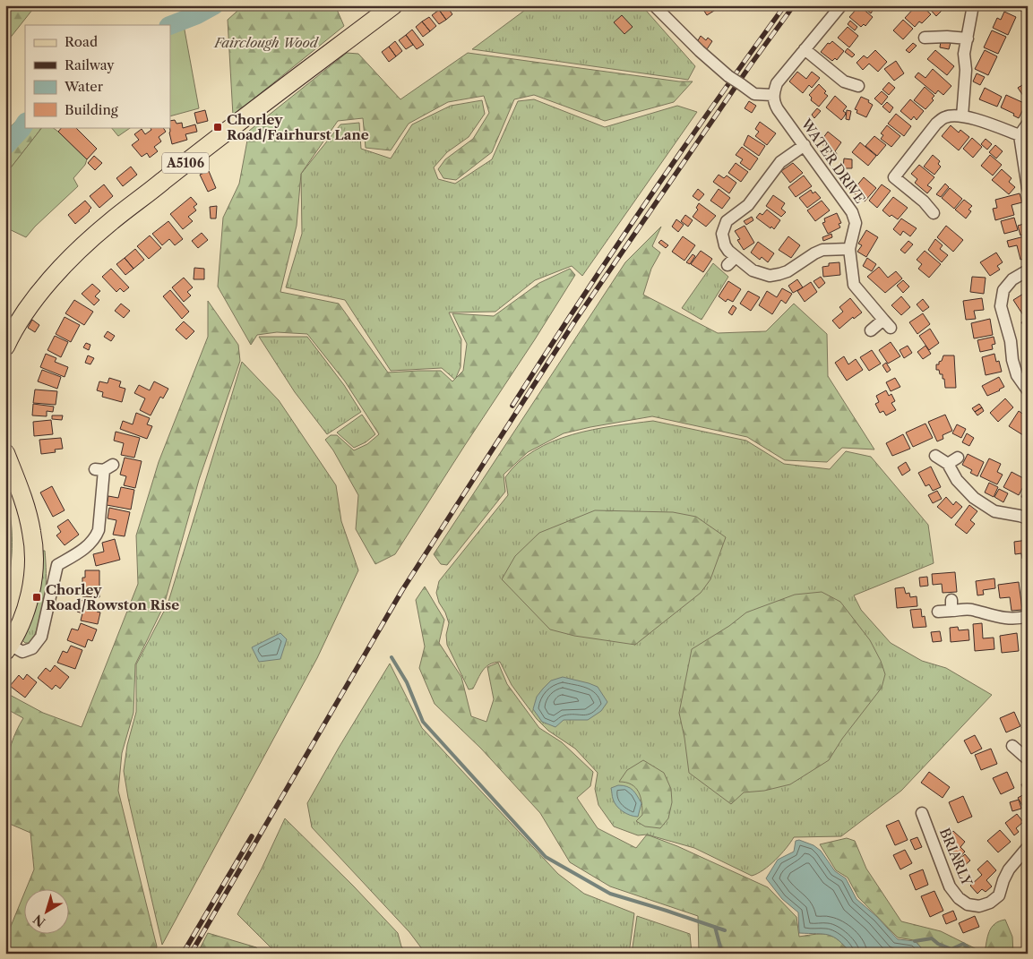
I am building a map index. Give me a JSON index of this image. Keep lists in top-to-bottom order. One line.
{"streets":{"main road":["A5106"],"street":["WATER DRIVE","BRIARLY"]},"parks":["Fairclough Wood"],"places":{"transit":["Chorley Road/Fairhurst Lane","Chorley Road/Rowston Rise"]},"legend":["Road","Railway","Water","Building"],"north":"bottom left"}
